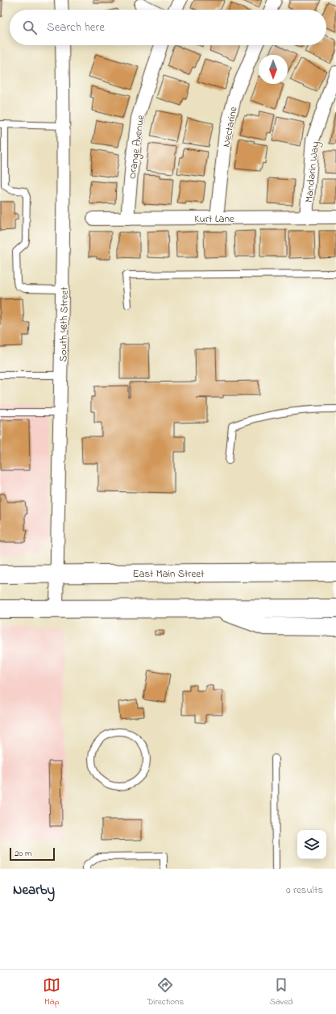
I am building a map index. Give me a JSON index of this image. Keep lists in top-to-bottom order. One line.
{"streets":{"main road":["East Main Street"],"street":["Nectarine","Orange Avenue","Mandarin Way","Kurt Lane","South 48th Street"]},"crossings":[["Nectarine","Kurt Lane"],["Orange Avenue","Kurt Lane"],["Mandarin Way","Kurt Lane"],["South 48th Street","East Main Street"]],"scale_bar":"20 m","north":"bottom","page":{"search":"Search here","scale":"20 m","heading":["Nearby","0 results"],"nav":["Map","Directions","Saved"]}}
